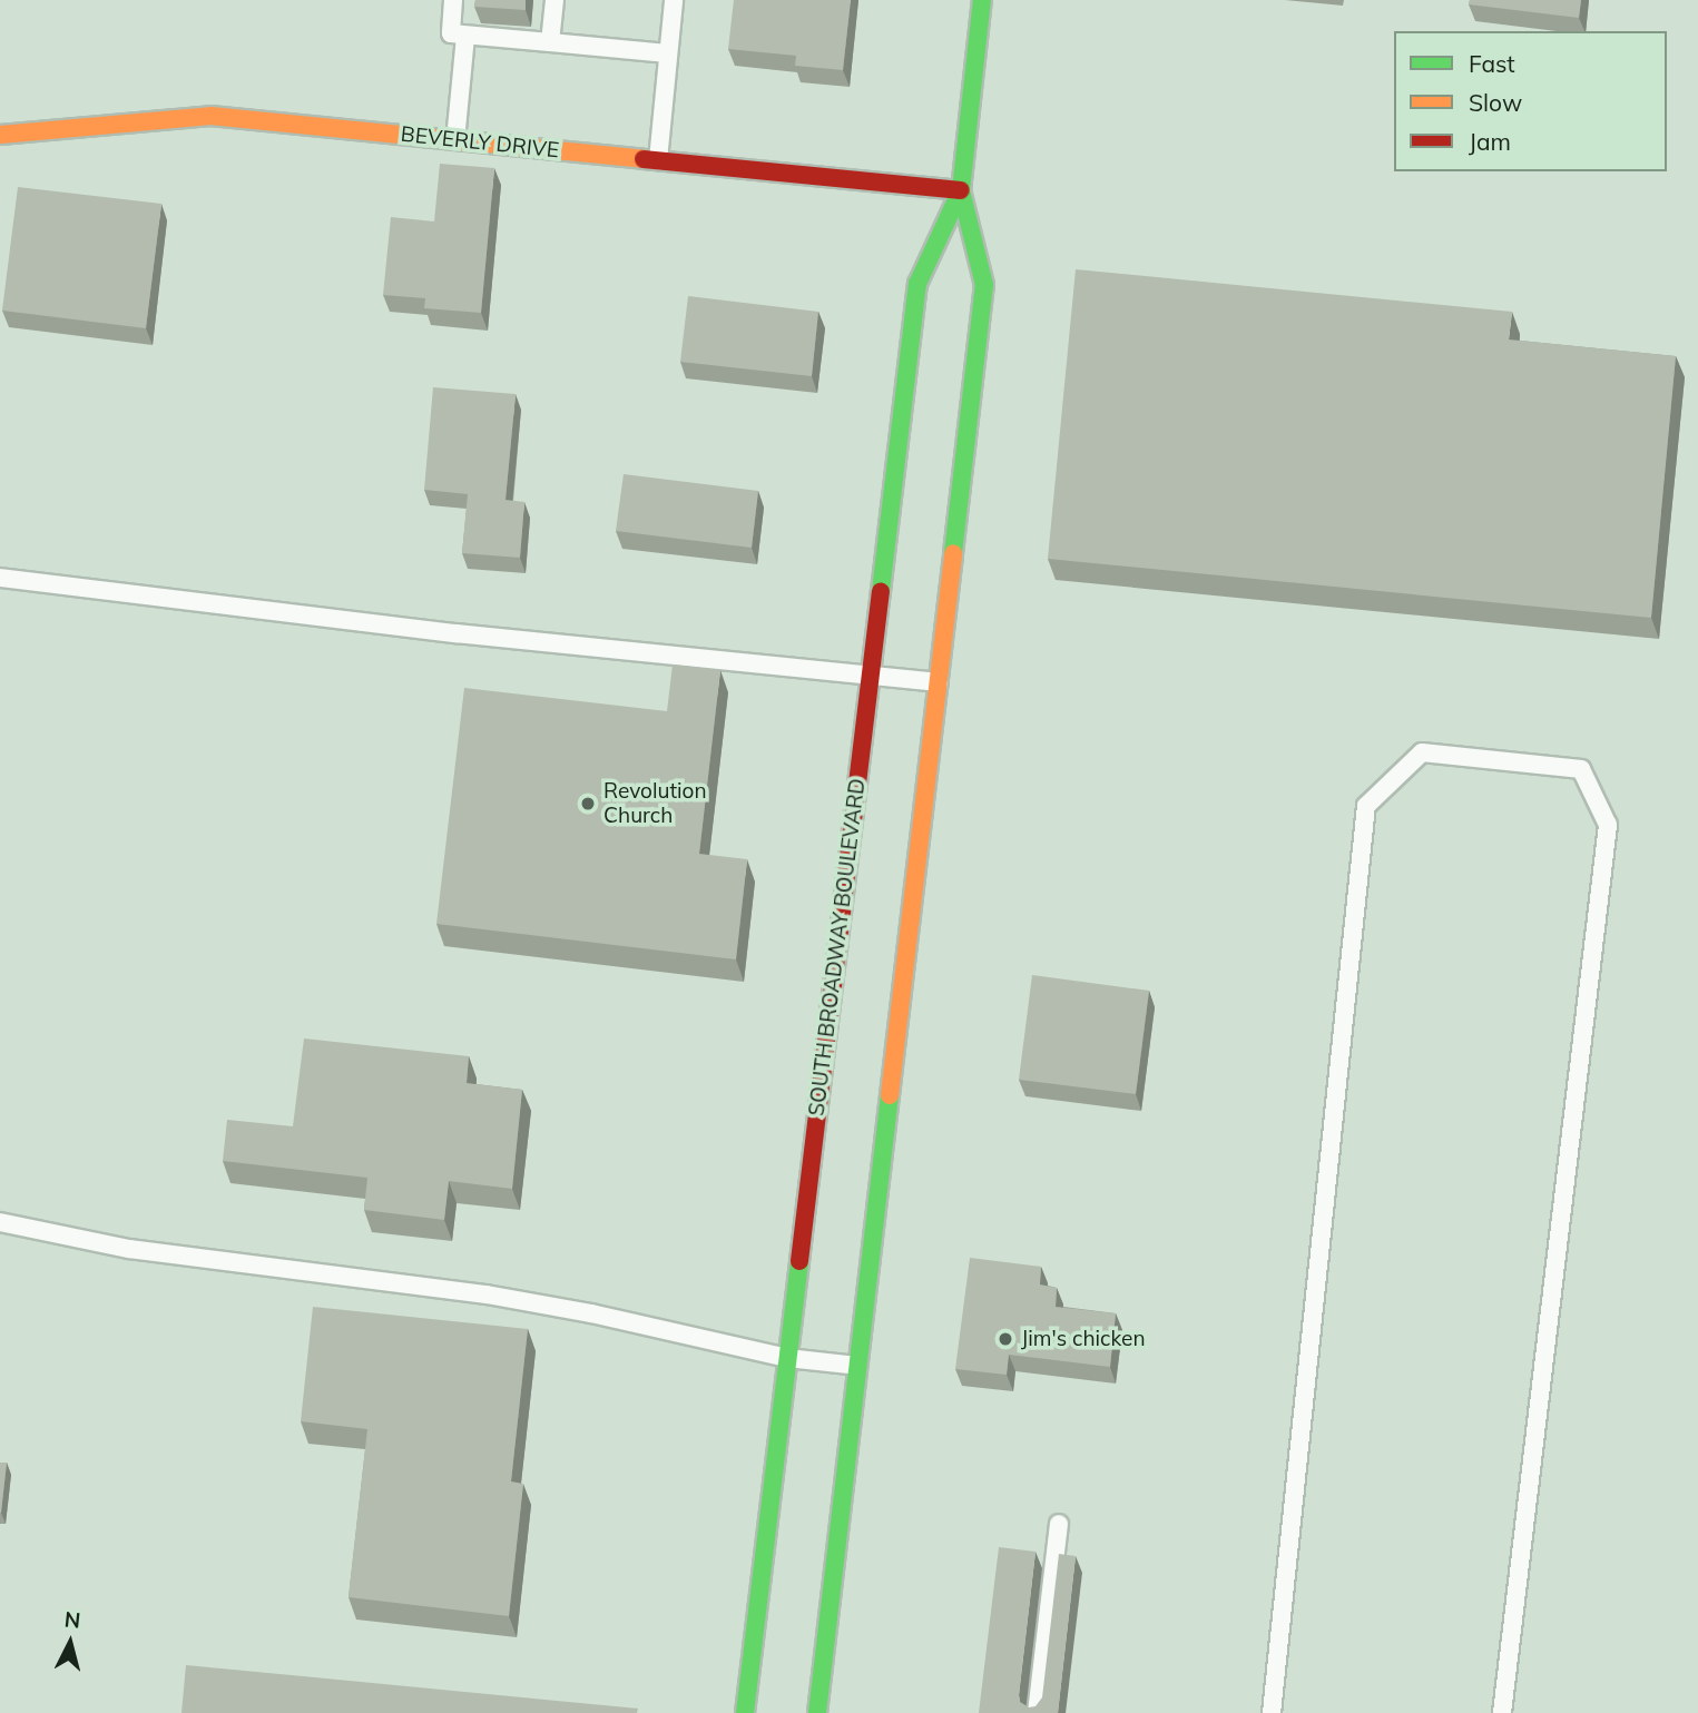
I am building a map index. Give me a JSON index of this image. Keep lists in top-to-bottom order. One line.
{"streets":{"main road":["BEVERLY DRIVE","SOUTH BROADWAY BOULEVARD"]},"crossings":[["BEVERLY DRIVE","SOUTH BROADWAY BOULEVARD"]],"places":["Revolution Church","Jim's chicken"],"legend":["Fast","Slow","Jam"],"north":"top"}
